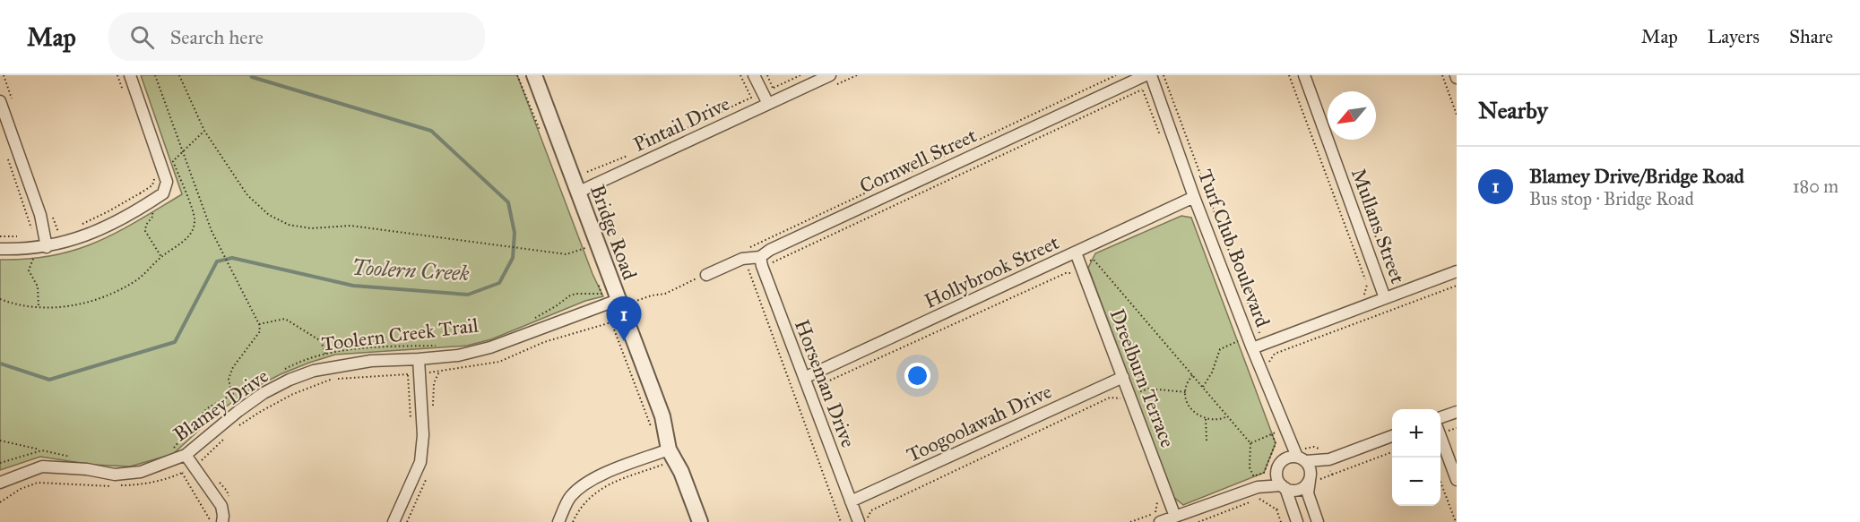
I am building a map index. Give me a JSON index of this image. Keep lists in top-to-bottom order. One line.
{"streets":{"street":["Pintail Drive","Cornwell Street","Mullans Street","Bridge Road","Turf Club Boulevard","Hollybrook Street","Dreelburn Terrace","Horseman Drive","Blamey Drive","Toogoolawah Drive"],"path":["Toolern Creek Trail"]},"crossings":[["Pintail Drive","Bridge Road"],["Cornwell Street","Horseman Drive"],["Bridge Road","Blamey Drive"],["Turf Club Boulevard","Hollybrook Street"],["Hollybrook Street","Dreelburn Terrace"],["Hollybrook Street","Horseman Drive"],["Dreelburn Terrace","Toogoolawah Drive"],["Horseman Drive","Toogoolawah Drive"]],"water":["Toolern Creek"],"north":"bottom left","page":{"header":"Map","search":"Search here","nav":["Map","Layers","Share"],"heading":"Nearby","list":[{"mark":"1","name":"Blamey Drive/Bridge Road","note":"Bus stop · Bridge Road","value":"180 m"}],"pins":"1","map_buttons":["+","−"]}}
